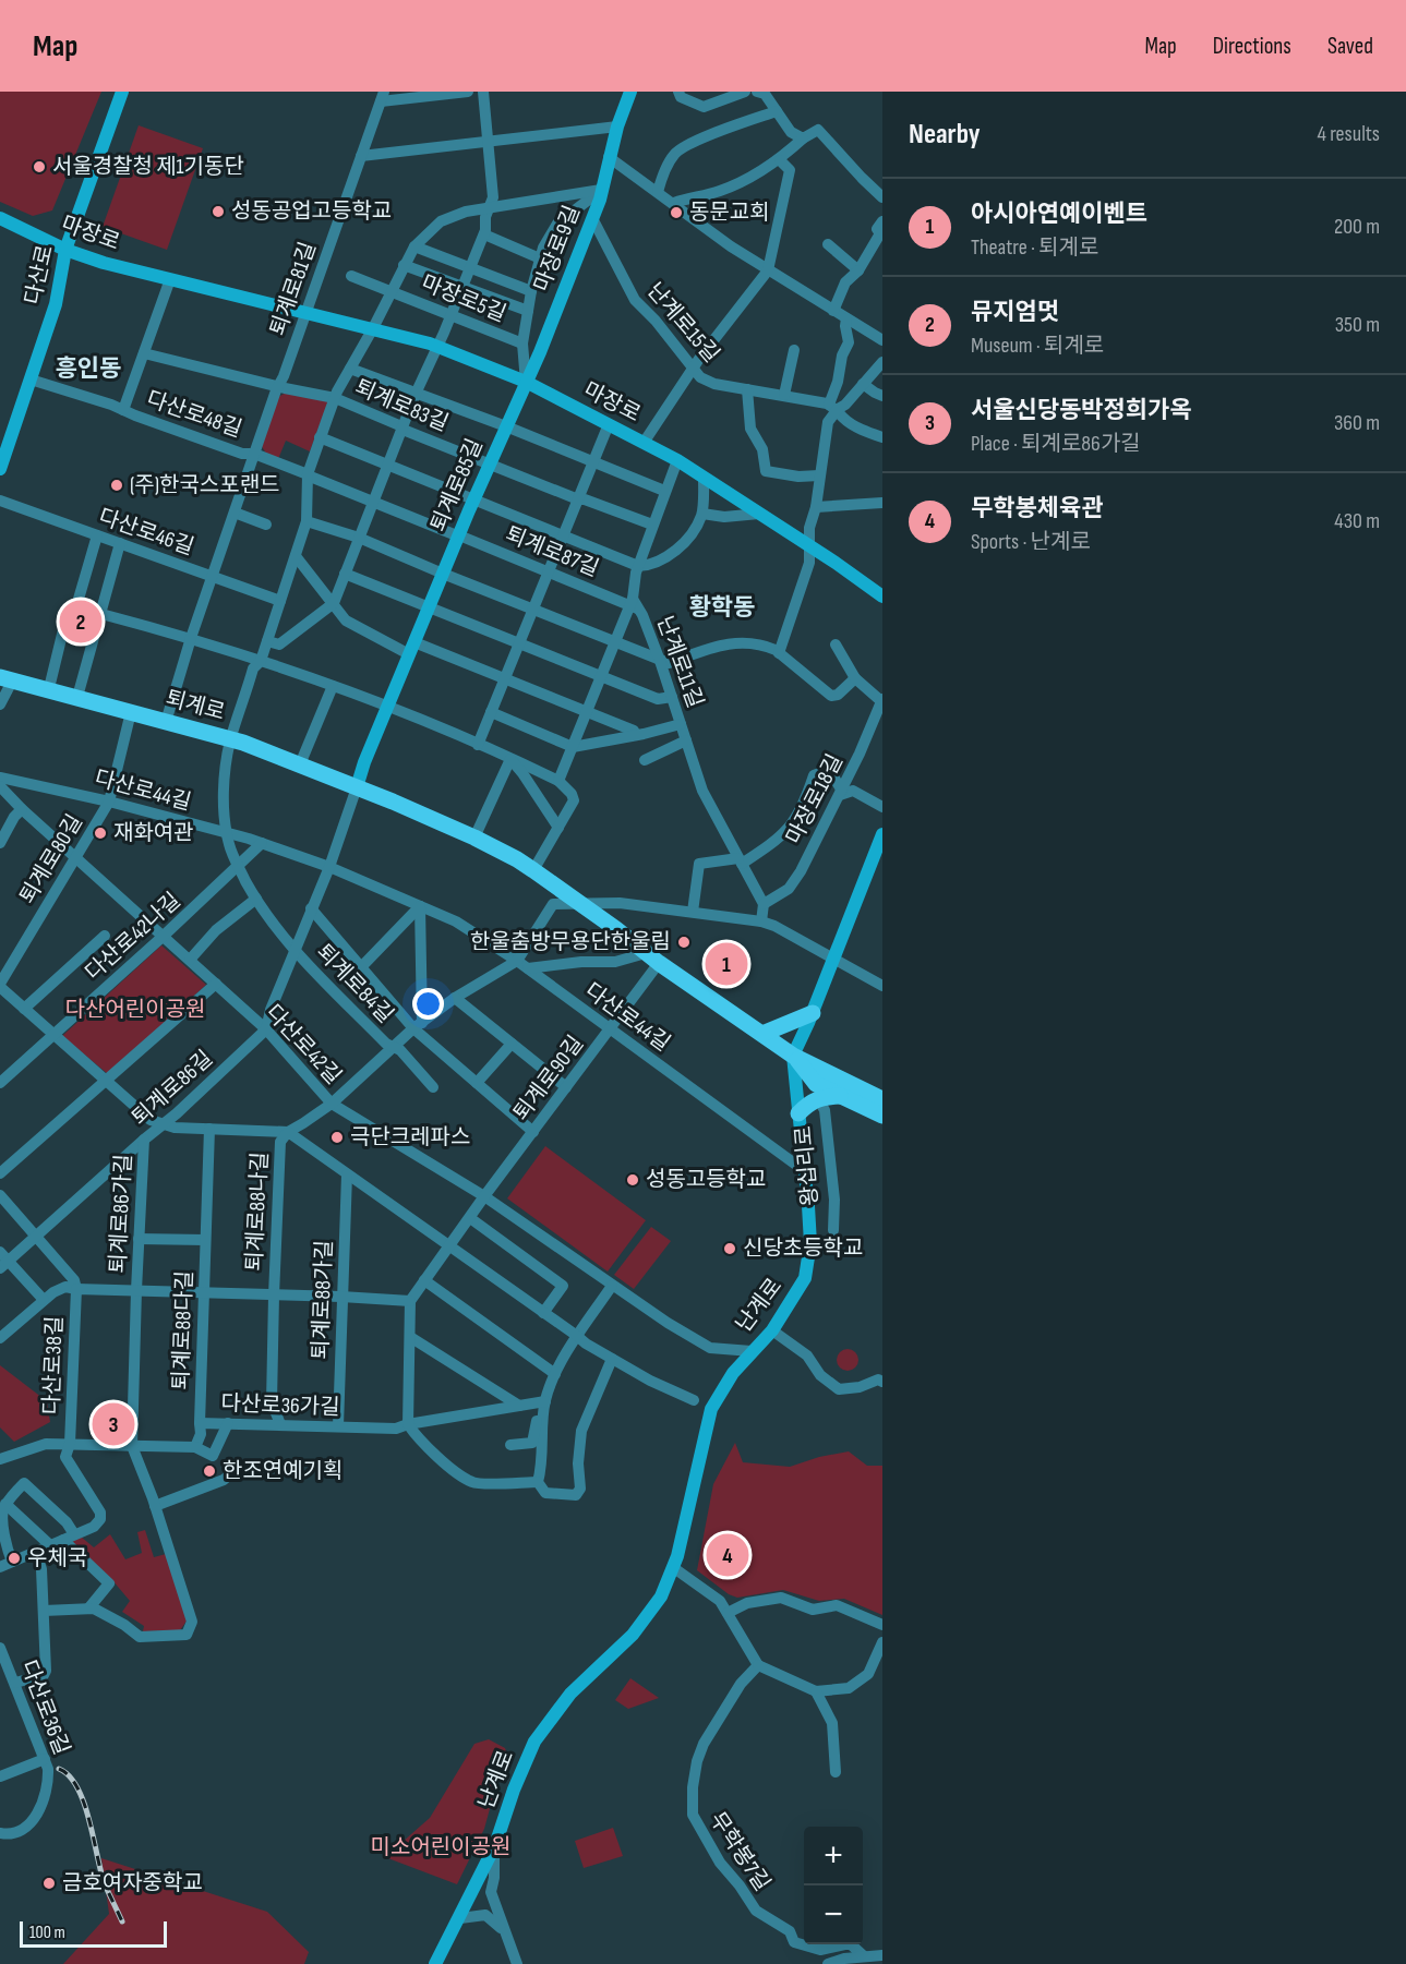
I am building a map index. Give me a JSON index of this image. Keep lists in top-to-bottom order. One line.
{"streets":{"main road":["마장로","마장로9길","다산로","퇴계로85길","퇴계로","난계로"],"street":["퇴계로81길","마장로5길","난계로15길","퇴계로83길","다산로48길","다산로46길","퇴계로87길","난계로11길","다산로44길","마장로18길","퇴계로80길","다산로42나길","퇴계로84길","다산로42길","퇴계로90길","퇴계로86길","왕십리로","퇴계로88나길","퇴계로86가길","퇴계로88가길","퇴계로88다길","다산로38길","다산로36가길","다산로36길","무학봉7길"]},"crossings":[["마장로","마장로9길"],["마장로","다산로"],["마장로","퇴계로81길"],["마장로","마장로5길"],["마장로","퇴계로83길"],["마장로","퇴계로85길"],["마장로9길","마장로5길"],["마장로9길","난계로15길"],["마장로9길","퇴계로85길"],["다산로","다산로48길"],["퇴계로81길","다산로48길"],["퇴계로81길","다산로46길"],["퇴계로81길","퇴계로"],["마장로5길","퇴계로83길"],["퇴계로83길","다산로48길"],["퇴계로83길","퇴계로85길"],["퇴계로83길","다산로46길"],["퇴계로83길","퇴계로"],["퇴계로83길","퇴계로84길"],["퇴계로85길","퇴계로87길"],["퇴계로85길","퇴계로"],["퇴계로87길","난계로11길"],["난계로11길","마장로18길"],["퇴계로","퇴계로80길"],["퇴계로","퇴계로84길"],["퇴계로","퇴계로90길"],["퇴계로","난계로"],["다산로44길","퇴계로80길"],["다산로44길","다산로42나길"],["다산로44길","퇴계로84길"],["다산로44길","퇴계로90길"],["다산로44길","난계로"],["퇴계로80길","다산로42길"],["다산로42나길","퇴계로84길"],["다산로42나길","다산로42길"],["다산로42길","퇴계로90길"],["다산로42길","퇴계로86길"],["다산로42길","난계로"],["퇴계로86길","퇴계로86가길"],["퇴계로86길","다산로38길"],["퇴계로88나길","퇴계로86가길"],["퇴계로88나길","퇴계로88다길"],["퇴계로88나길","다산로36가길"],["퇴계로86가길","퇴계로88다길"],["퇴계로86가길","다산로38길"],["퇴계로88가길","다산로36가길"],["퇴계로88다길","다산로36가길"]],"districts":["흥인동","황학동"],"parks":["다산어린이공원","미소어린이공원"],"places":["서울경찰청 제1기동단","성동공업고등학교","동문교회","(주)한국스포랜드","재화여관","한울춤방무용단한울림","극단크레파스","성동고등학교","신당초등학교","한조연예기획","우체국","금호여자중학교"],"scale_bar":"100 m","page":{"header":"Map","nav":["Map","Directions","Saved"],"heading":["Nearby","4 results"],"list":[{"mark":"1","name":"아시아연예이벤트","note":"Theatre · 퇴계로","value":"200 m"},{"mark":"2","name":"뮤지엄멋","note":"Museum · 퇴계로","value":"350 m"},{"mark":"3","name":"서울신당동박정희가옥","note":"Place · 퇴계로86가길","value":"360 m"},{"mark":"4","name":"무학봉체육관","note":"Sports · 난계로","value":"430 m"}],"pins":["2","1","3","4"],"map_buttons":["+","−"],"scale":"100 m"}}
